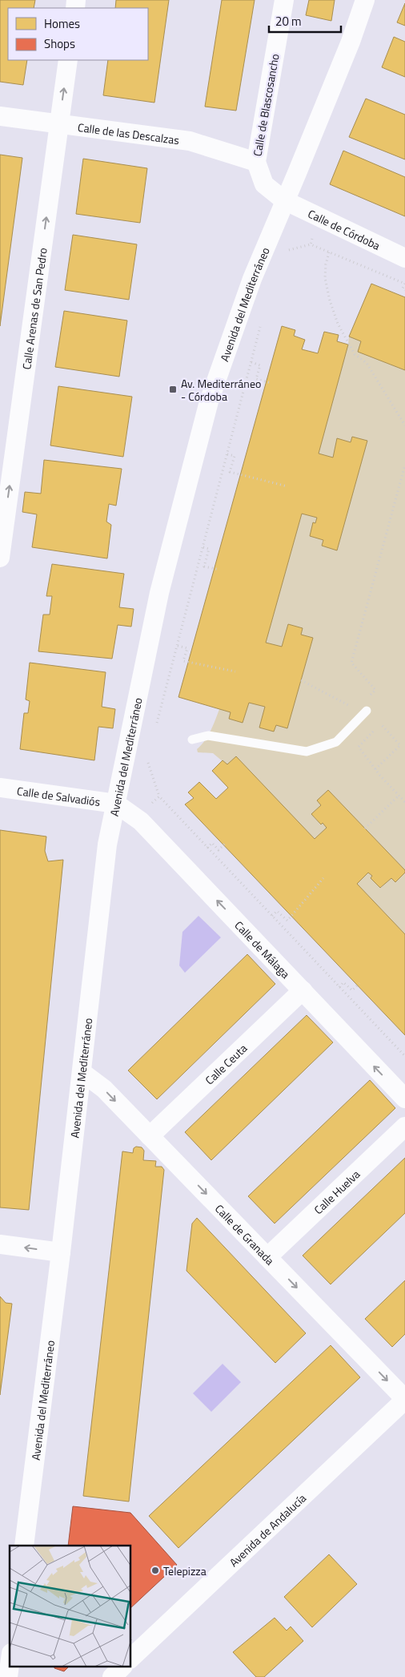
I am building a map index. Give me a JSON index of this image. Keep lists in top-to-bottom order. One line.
{"streets":{"street":["Calle de Blascosancho","Calle de las Descalzas","Calle de Córdoba","Avenida del Mediterráneo","Calle Arenas de San Pedro","Calle de Salvadiós","Calle de Málaga","Calle Ceuta","Calle Huelva","Calle de Granada","Avenida de Andalucía"]},"crossings":[["Calle de Blascosancho","Calle de las Descalzas"],["Calle de Blascosancho","Calle de Córdoba"],["Calle de Blascosancho","Avenida del Mediterráneo"],["Calle de las Descalzas","Calle Arenas de San Pedro"],["Calle de Córdoba","Avenida del Mediterráneo"],["Avenida del Mediterráneo","Calle de Salvadiós"],["Avenida del Mediterráneo","Calle de Málaga"],["Avenida del Mediterráneo","Calle de Granada"],["Calle de Salvadiós","Calle de Málaga"],["Calle de Málaga","Calle Ceuta"],["Calle Ceuta","Calle de Granada"],["Calle Huelva","Calle de Granada"],["Calle de Granada","Avenida de Andalucía"]],"one_way":["Calle Arenas de San Pedro","Calle de Málaga","Calle de Granada"],"places":{"transit":["Av. Mediterráneo - Córdoba"],"other":["Telepizza"]},"legend":["Homes","Shops"],"scale_bar":"20 m"}
